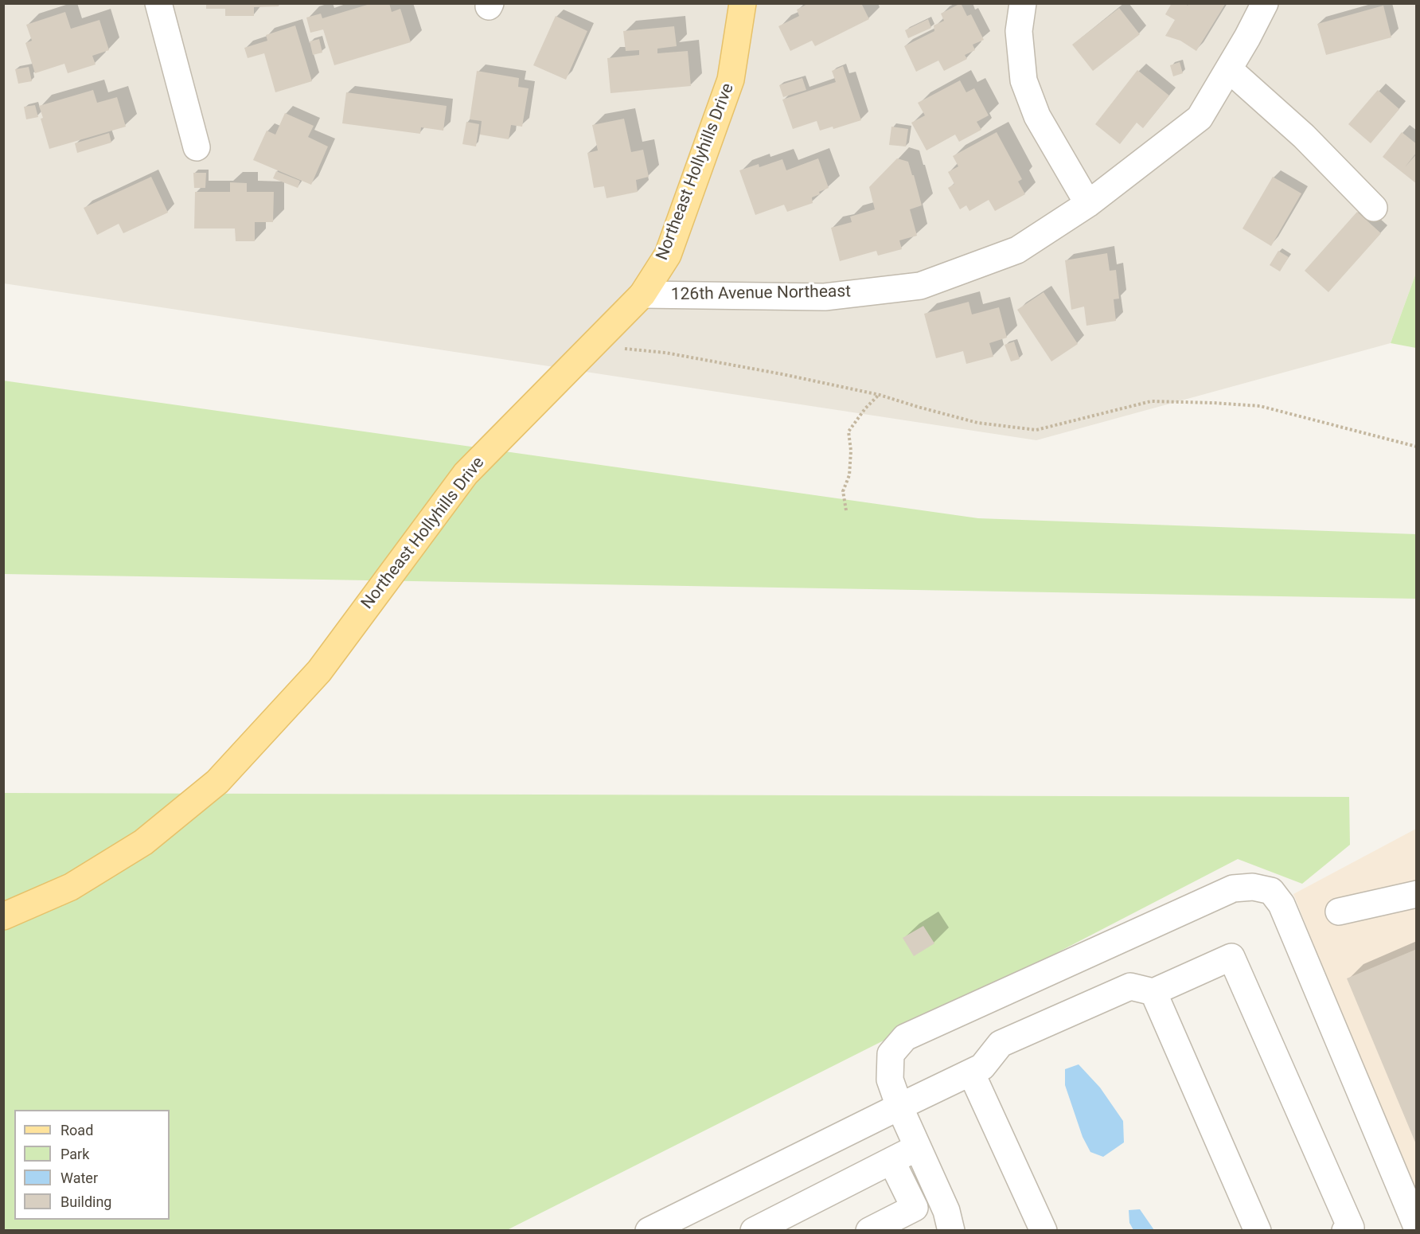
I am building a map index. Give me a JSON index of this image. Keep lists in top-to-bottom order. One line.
{"streets":{"main road":["Northeast Hollyhills Drive"],"street":["126th Avenue Northeast"]},"crossings":[["Northeast Hollyhills Drive","126th Avenue Northeast"]],"legend":["Road","Park","Water","Building"]}
